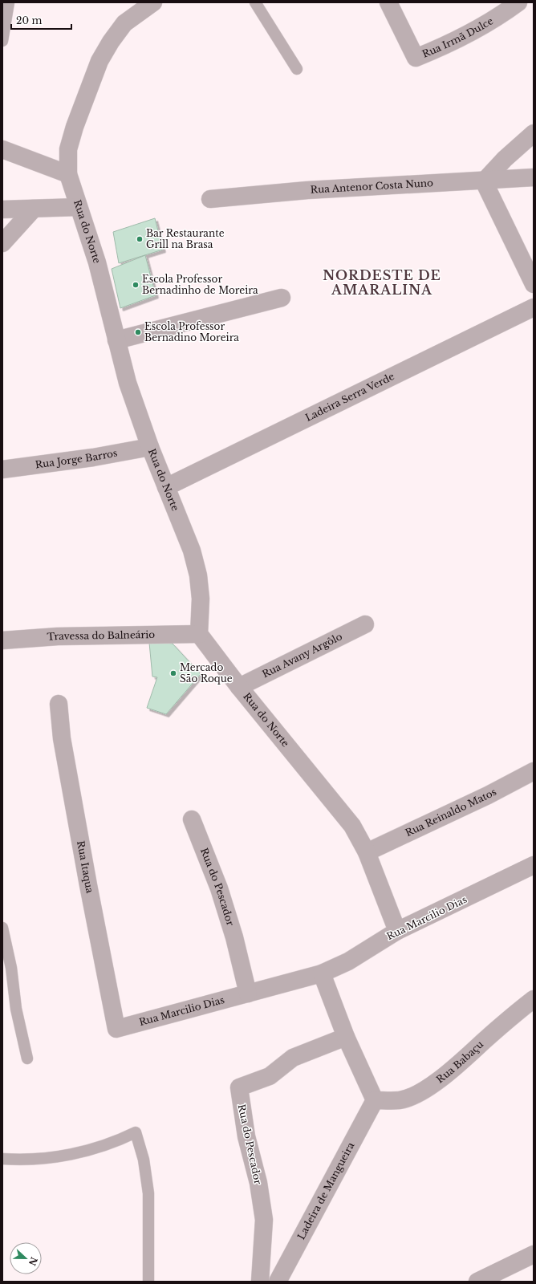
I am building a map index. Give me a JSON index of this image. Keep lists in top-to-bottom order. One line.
{"streets":{"street":["Rua Irmã Dulce","Rua Antenor Costa Nuno","Rua do Norte","Ladeira Serra Verde","Rua Jorge Barros","Travessa do Balneário","Rua Avany Argôlo","Rua Reinaldo Matos","Rua Itaqua","Rua do Pescador","Rua Marcilio Dias","Rua Babaçu","Ladeira de Mangueira"]},"crossings":[["Rua do Norte","Ladeira Serra Verde"],["Rua do Norte","Rua Jorge Barros"],["Rua do Norte","Travessa do Balneário"],["Rua do Norte","Rua Avany Argôlo"],["Rua do Norte","Rua Reinaldo Matos"],["Rua do Norte","Rua Marcilio Dias"],["Rua Itaqua","Rua Marcilio Dias"],["Rua do Pescador","Rua Marcilio Dias"],["Rua Babaçu","Ladeira de Mangueira"]],"districts":["NORDESTE DE AMARALINA"],"places":["Bar Restaurante Grill na Brasa","Escola Professor Bernadinho de Moreira","Escola Professor Bernadino Moreira","Mercado São Roque"],"scale_bar":"20 m","north":"right"}
